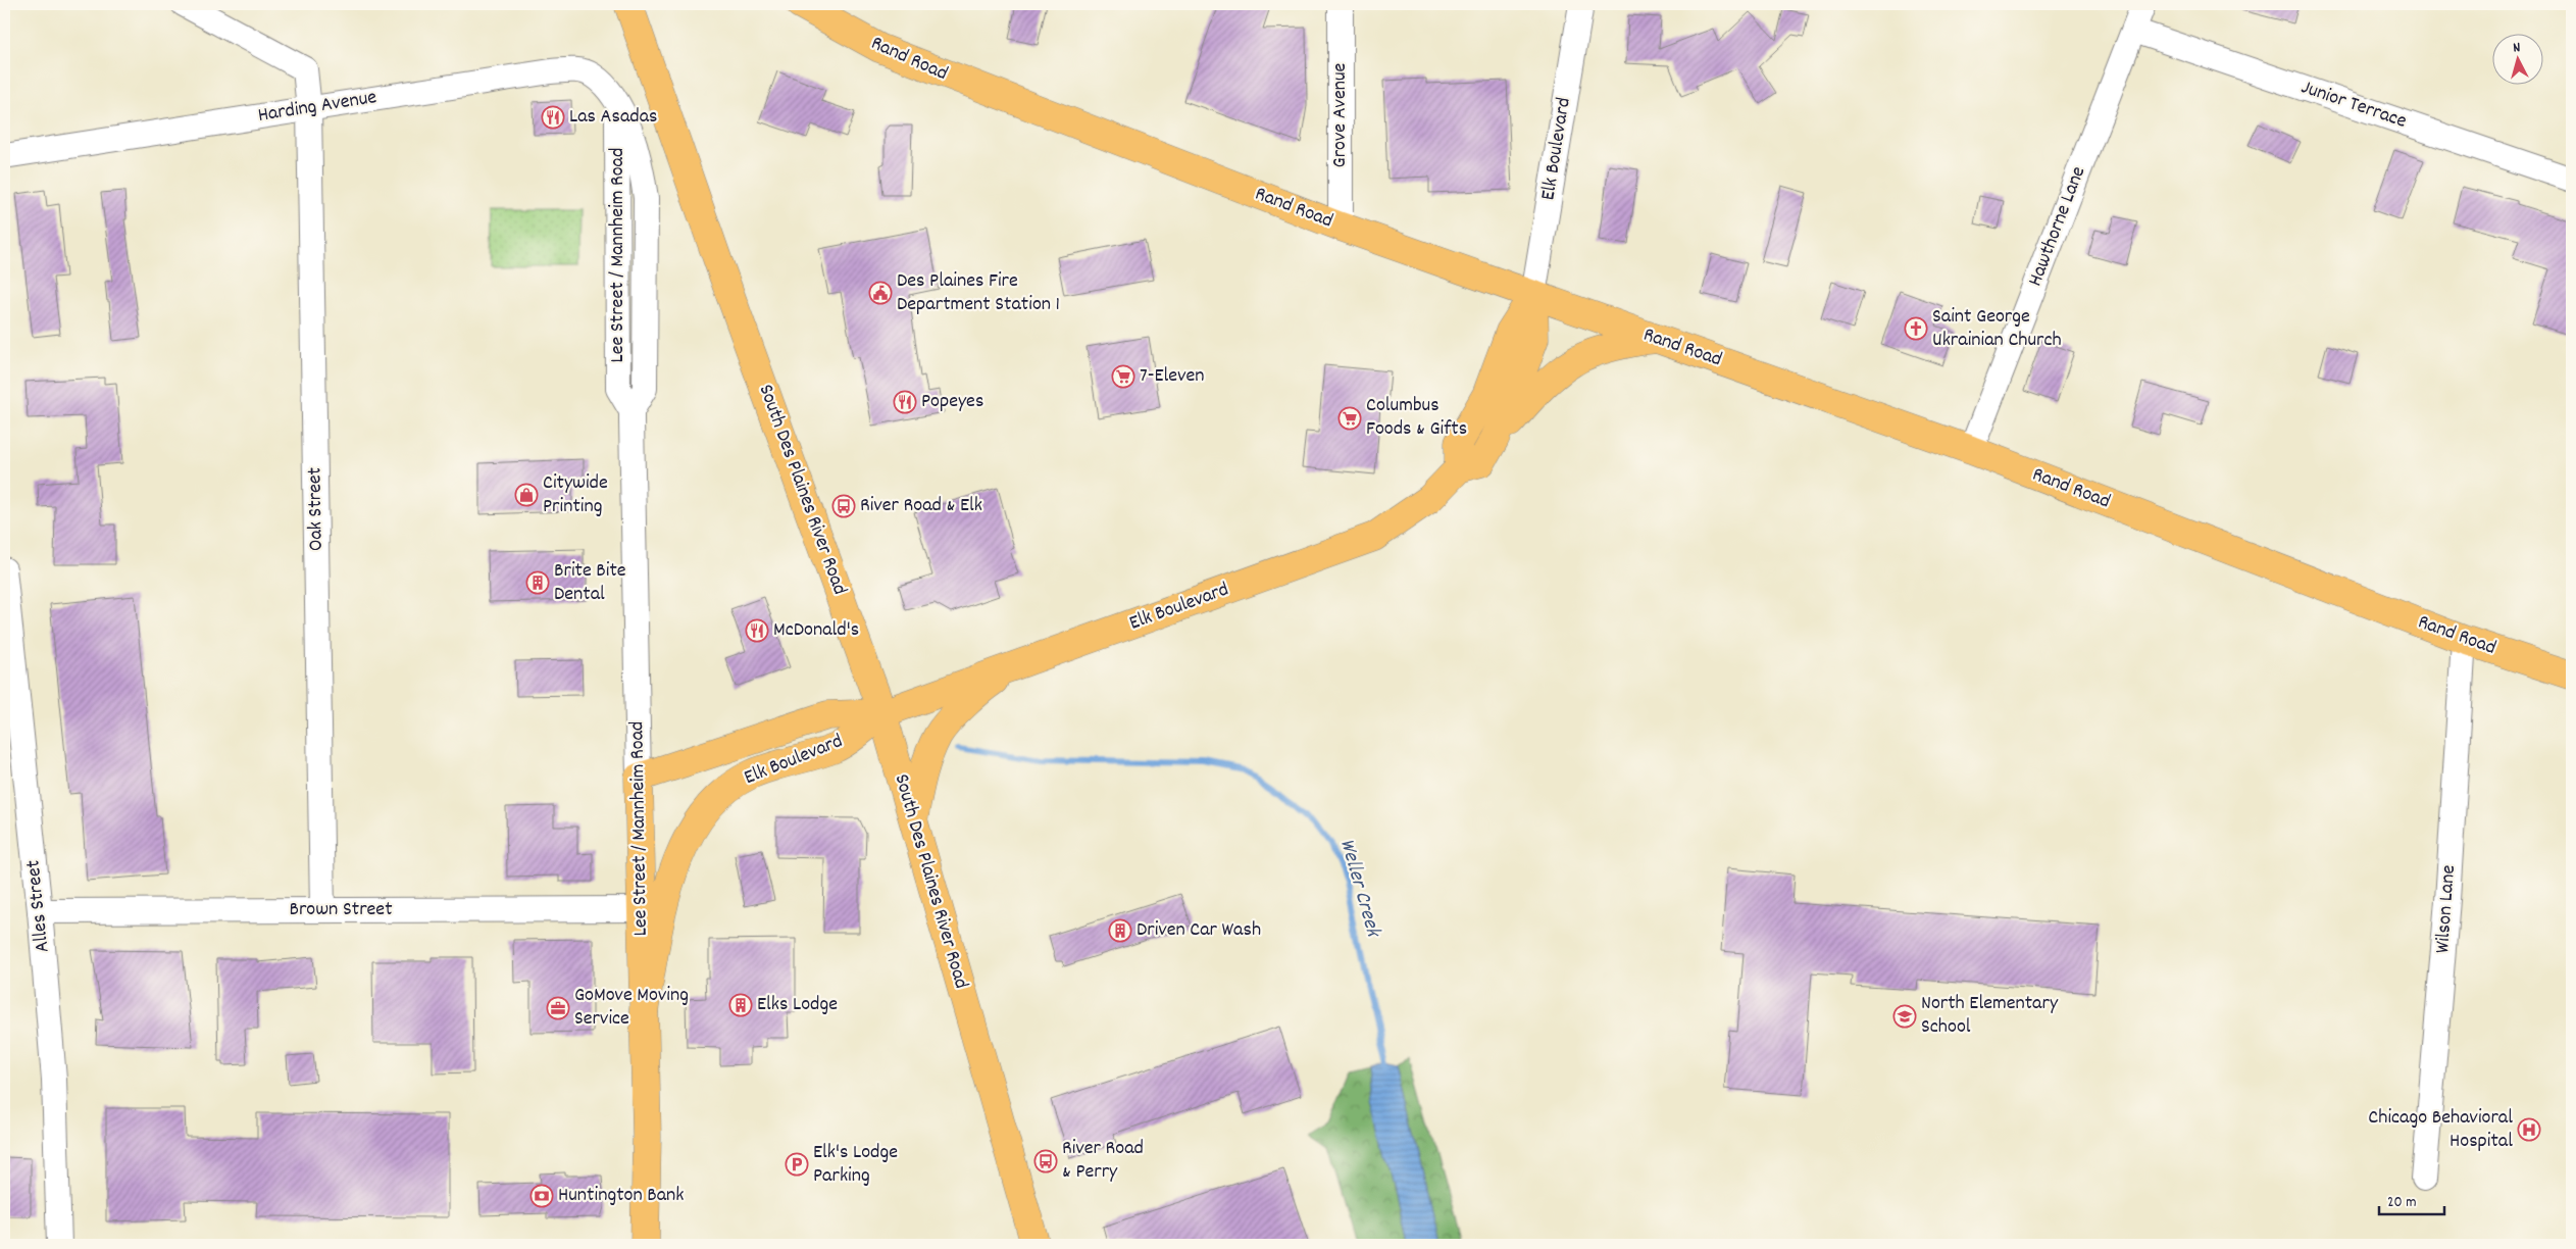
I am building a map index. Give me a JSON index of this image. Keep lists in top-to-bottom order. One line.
{"streets":{"main road":["Rand Road","Elk Boulevard","Lee Street / Mannheim Road","South Des Plaines River Road"],"street":["Junior Terrace","Harding Avenue","Grove Avenue","Hawthorne Lane","Oak Street","Alles Street","Wilson Lane","Brown Street"]},"crossings":[["Rand Road","Grove Avenue"],["Rand Road","Elk Boulevard"],["Rand Road","Hawthorne Lane"],["Rand Road","Wilson Lane"],["Junior Terrace","Hawthorne Lane"],["Harding Avenue","Lee Street / Mannheim Road"],["Harding Avenue","Oak Street"],["Elk Boulevard","Lee Street / Mannheim Road"],["Elk Boulevard","South Des Plaines River Road"],["Lee Street / Mannheim Road","Brown Street"],["Oak Street","Brown Street"],["Alles Street","Brown Street"]],"water":["Weller Creek"],"places":{"restaurant":["Las Asadas","Popeyes","McDonald's"],"public building":["Des Plaines Fire Department Station 1"],"church":["Saint George Ukrainian Church"],"supermarket":["7-Eleven","Columbus Foods & Gifts"],"shop":["Citywide Printing"],"bus stop":["River Road & Elk","River Road & Perry"],"building":["Brite Bite Dental","Driven Car Wash","Elks Lodge"],"office":["GoMove Moving Service"],"school or university":["North Elementary School"],"hospital":["Chicago Behavioral Hospital"],"parking":["Elk's Lodge Parking"],"bank":["Huntington Bank"]},"scale_bar":"20 m","north":"top"}
